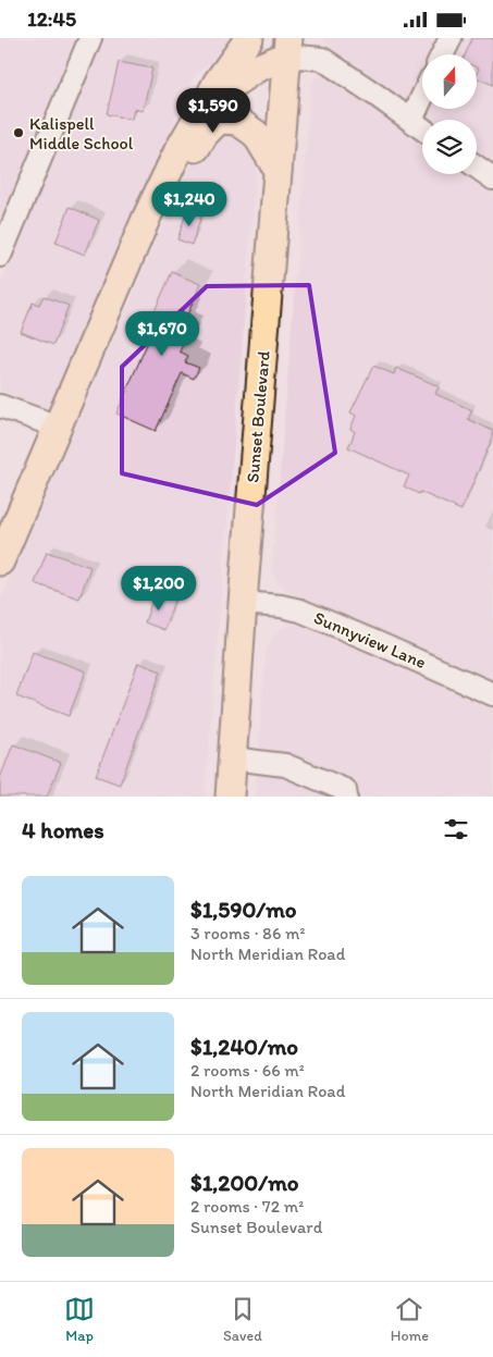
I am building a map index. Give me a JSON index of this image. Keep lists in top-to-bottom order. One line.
{"streets":{"main road":["Sunset Boulevard"],"street":["Sunnyview Lane"]},"crossings":[["Sunset Boulevard","Sunnyview Lane"]],"places":["Kalispell Middle School"],"north":"top","page":{"status":"12:45","price":["$1,590","$1,240","$1,670","$1,200"],"heading":"4 homes","list":[{"name":"$1,590/mo","note":"3 rooms · 86 m² · North Meridian Road"},{"name":"$1,240/mo","note":"2 rooms · 66 m² · North Meridian Road"},{"name":"$1,200/mo","note":"2 rooms · 72 m² · Sunset Boulevard"}],"tabs":["Map","Saved","Home"]}}
